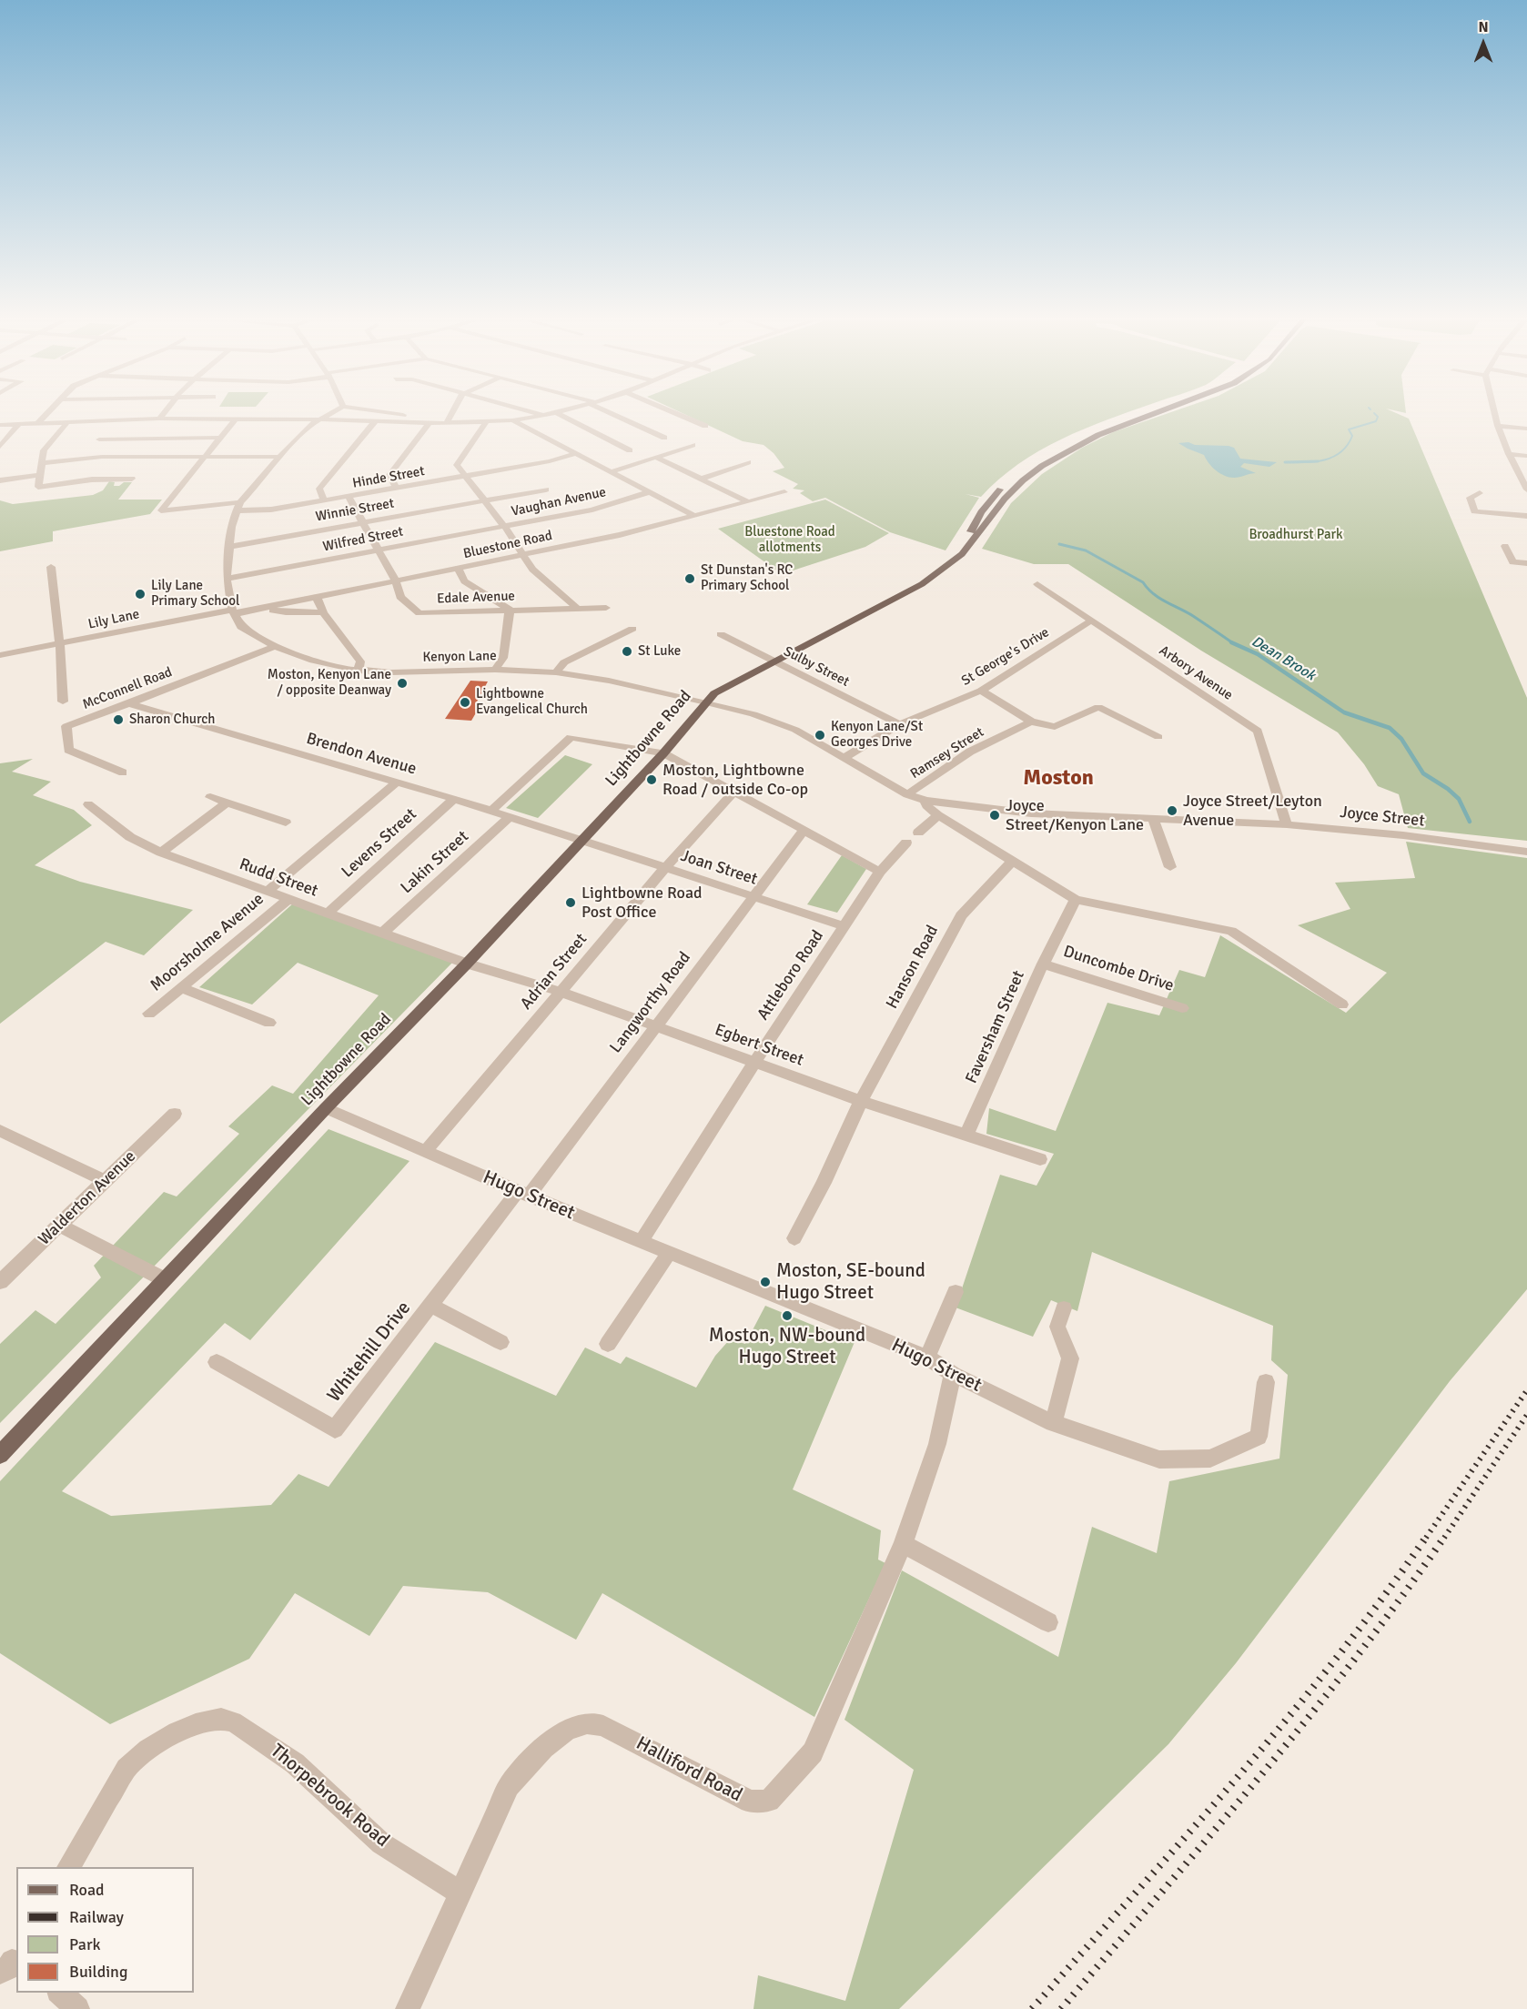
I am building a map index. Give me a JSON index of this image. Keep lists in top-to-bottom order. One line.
{"streets":{"main road":["Lightbowne Road"],"street":["Hinde Street","Vaughan Avenue","Winnie Street","Wilfred Street","Bluestone Road","Edale Avenue","Lily Lane","Kenyon Lane","St George's Drive","Sulby Street","Arbory Avenue","McConnell Road","Ramsey Street","Brendon Avenue","Joyce Street","Levens Street","Lakin Street","Joan Street","Rudd Street","Moorsholme Avenue","Hanson Road","Duncombe Drive","Adrian Street","Attleboro Road","Langworthy Road","Faversham Street","Egbert Street","Hugo Street","Walderton Avenue","Whitehill Drive","Halliford Road","Thorpebrook Road"]},"crossings":[["Hinde Street","Edale Avenue"],["Vaughan Avenue","Wilfred Street"],["Winnie Street","Edale Avenue"],["Wilfred Street","Edale Avenue"],["Bluestone Road","Edale Avenue"],["Bluestone Road","Lily Lane"],["Bluestone Road","Kenyon Lane"],["Lily Lane","Kenyon Lane"],["Kenyon Lane","St George's Drive"],["Kenyon Lane","McConnell Road"],["Kenyon Lane","Lightbowne Road"],["Kenyon Lane","Ramsey Street"],["Kenyon Lane","Joyce Street"],["St George's Drive","Sulby Street"],["St George's Drive","Arbory Avenue"],["Sulby Street","Lightbowne Road"],["Arbory Avenue","Joyce Street"],["McConnell Road","Brendon Avenue"],["Lightbowne Road","Brendon Avenue"],["Lightbowne Road","Joan Street"],["Lightbowne Road","Rudd Street"],["Lightbowne Road","Egbert Street"],["Lightbowne Road","Hugo Street"],["Ramsey Street","Joyce Street"],["Brendon Avenue","Levens Street"],["Brendon Avenue","Lakin Street"],["Brendon Avenue","Joan Street"],["Levens Street","Rudd Street"],["Lakin Street","Rudd Street"],["Joan Street","Adrian Street"],["Joan Street","Attleboro Road"],["Joan Street","Langworthy Road"],["Rudd Street","Moorsholme Avenue"],["Rudd Street","Egbert Street"],["Hanson Road","Egbert Street"],["Duncombe Drive","Faversham Street"],["Adrian Street","Egbert Street"],["Adrian Street","Hugo Street"],["Attleboro Road","Egbert Street"],["Attleboro Road","Hugo Street"],["Langworthy Road","Egbert Street"],["Langworthy Road","Hugo Street"],["Langworthy Road","Whitehill Drive"],["Faversham Street","Egbert Street"],["Hugo Street","Whitehill Drive"],["Hugo Street","Halliford Road"],["Halliford Road","Thorpebrook Road"]],"districts":["Moston"],"water":["Dean Brook"],"parks":["Bluestone Road allotments","Broadhurst Park"],"places":["St Dunstan's RC Primary School","Lily Lane Primary School","St Luke","Moston, Kenyon Lane / opposite Deanway","Lightbowne Evangelical Church","Sharon Church","Kenyon Lane/St Georges Drive","Moston, Lightbowne Road / outside Co-op","Joyce Street/Leyton Avenue","Joyce Street/Kenyon Lane","Lightbowne Road Post Office","Moston, SE-bound Hugo Street","Moston, NW-bound Hugo Street"],"legend":["Road","Railway","Park","Building"],"north":"top"}
